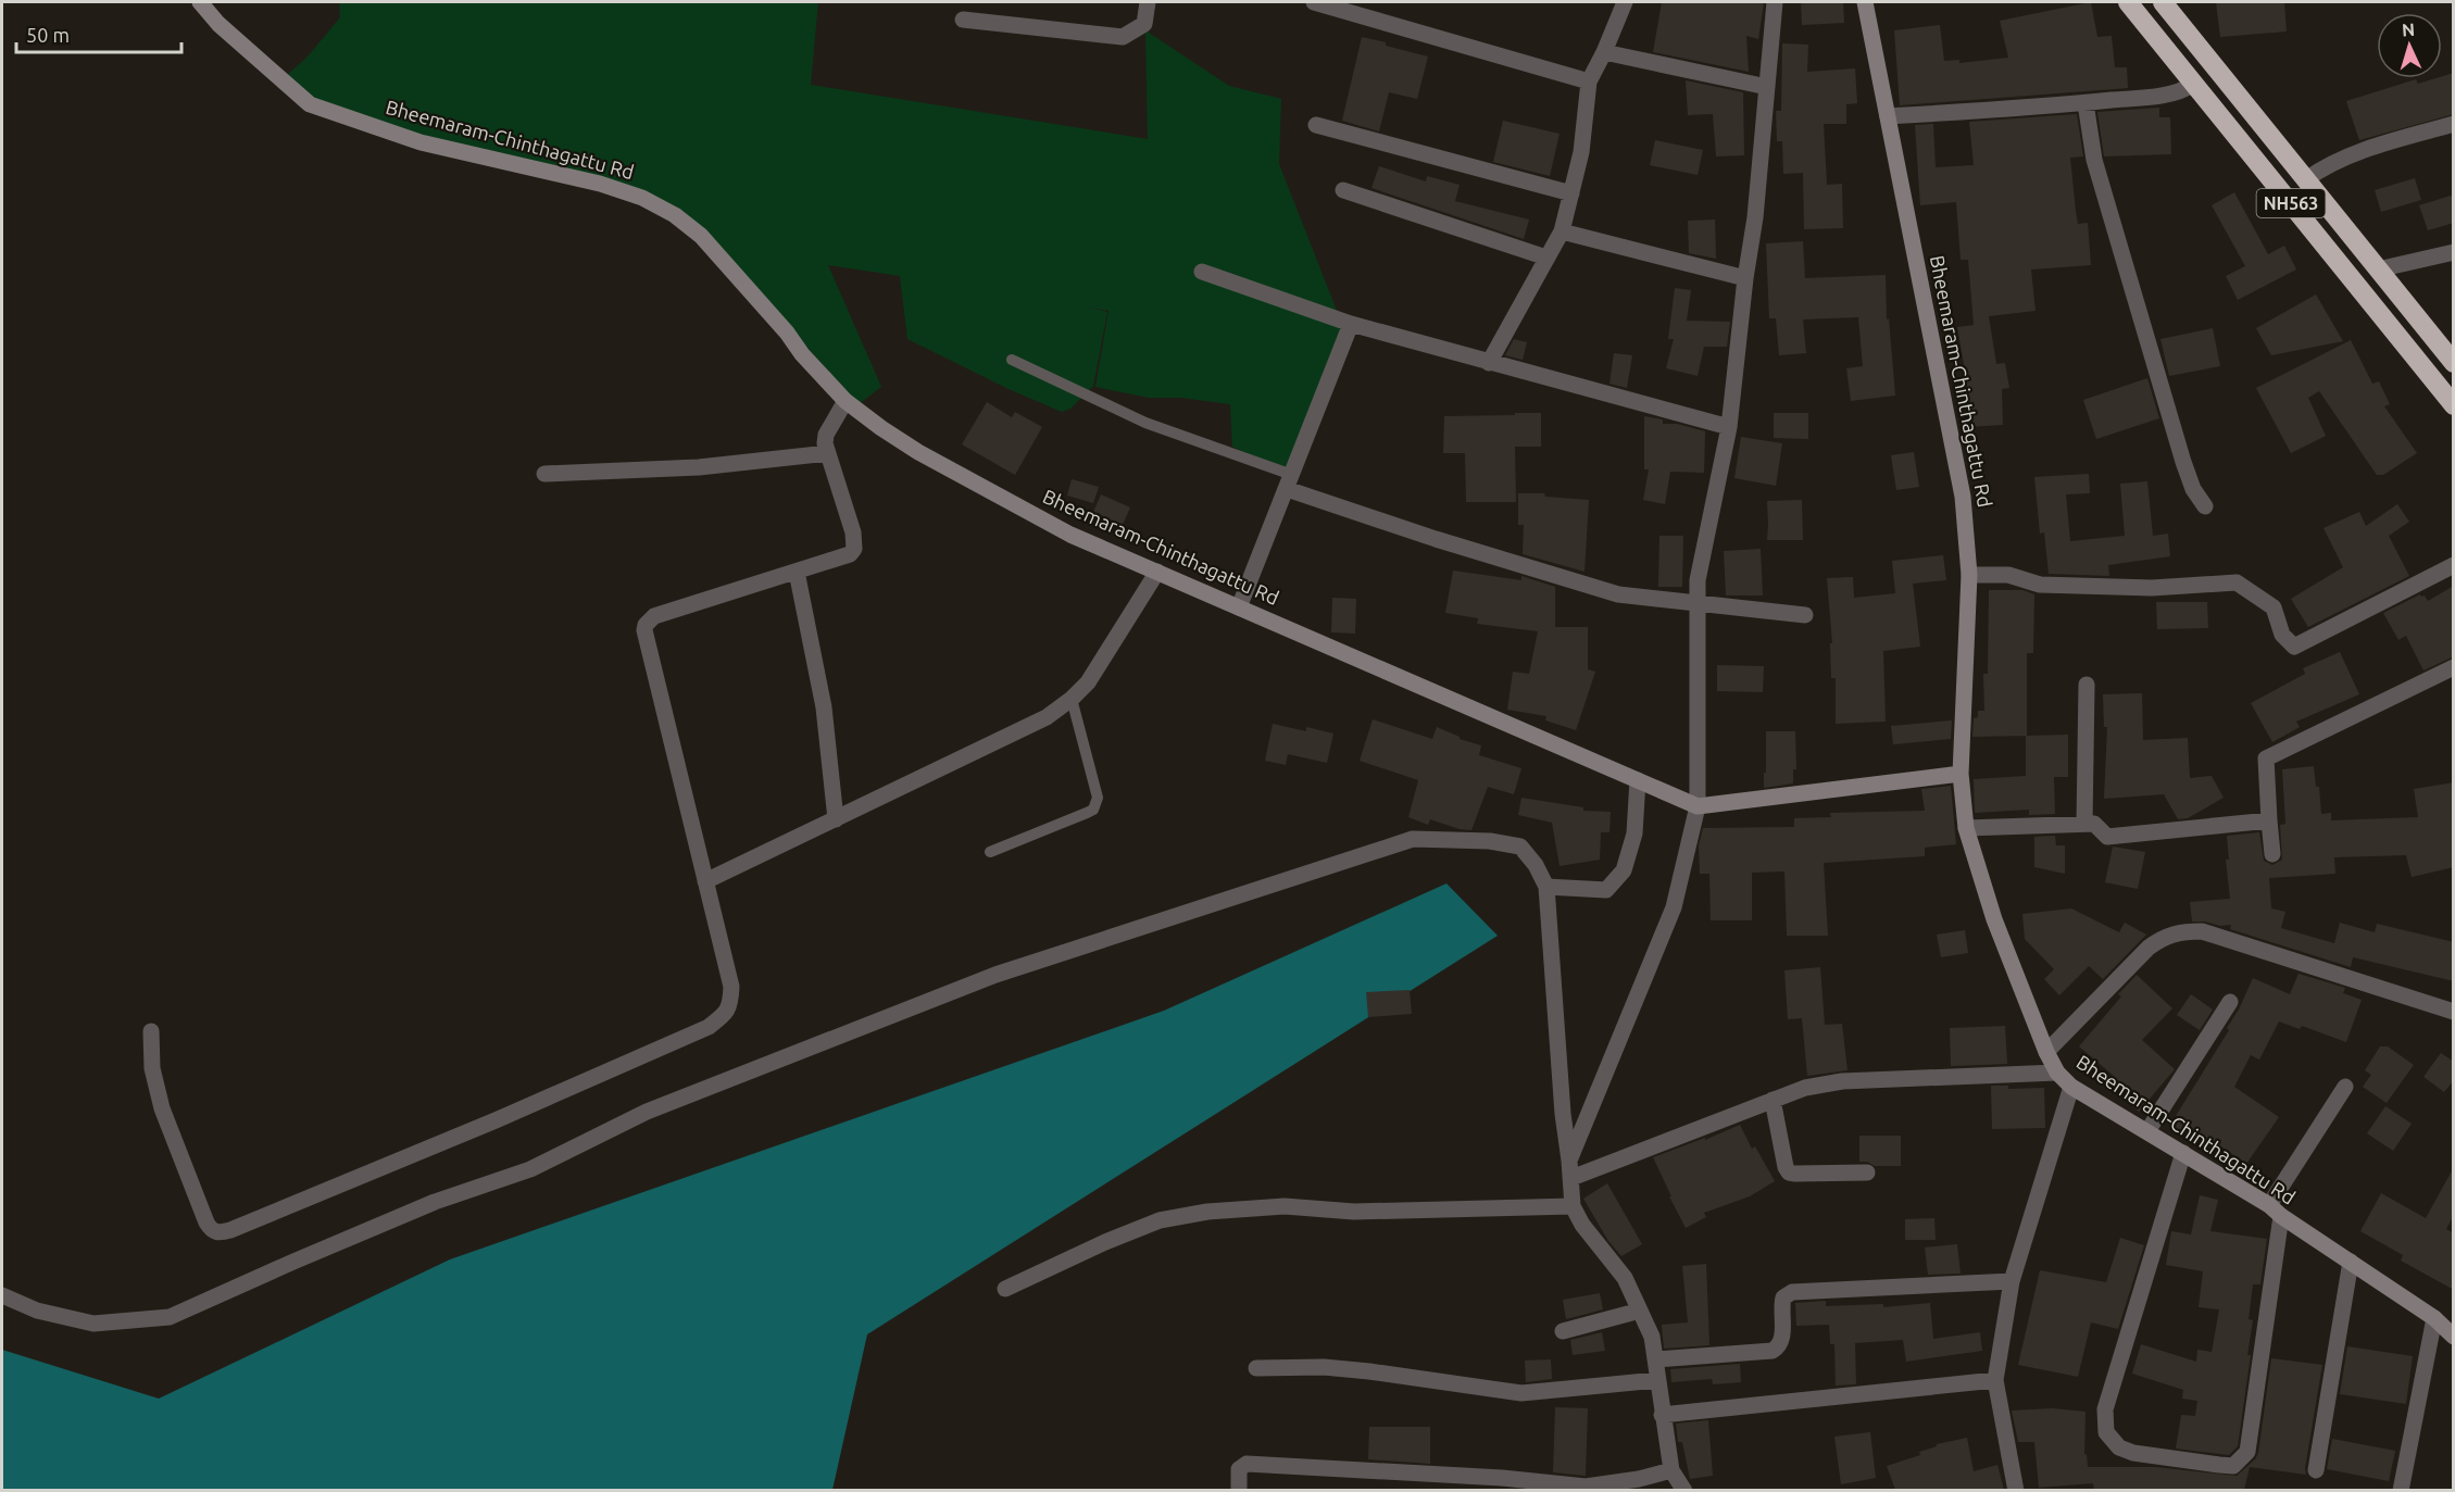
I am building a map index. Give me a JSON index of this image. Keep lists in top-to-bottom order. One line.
{"streets":{"highway":["NH563"],"street":["Bheemaram-Chinthagattu Rd"]},"scale_bar":"50 m","north":"top"}
